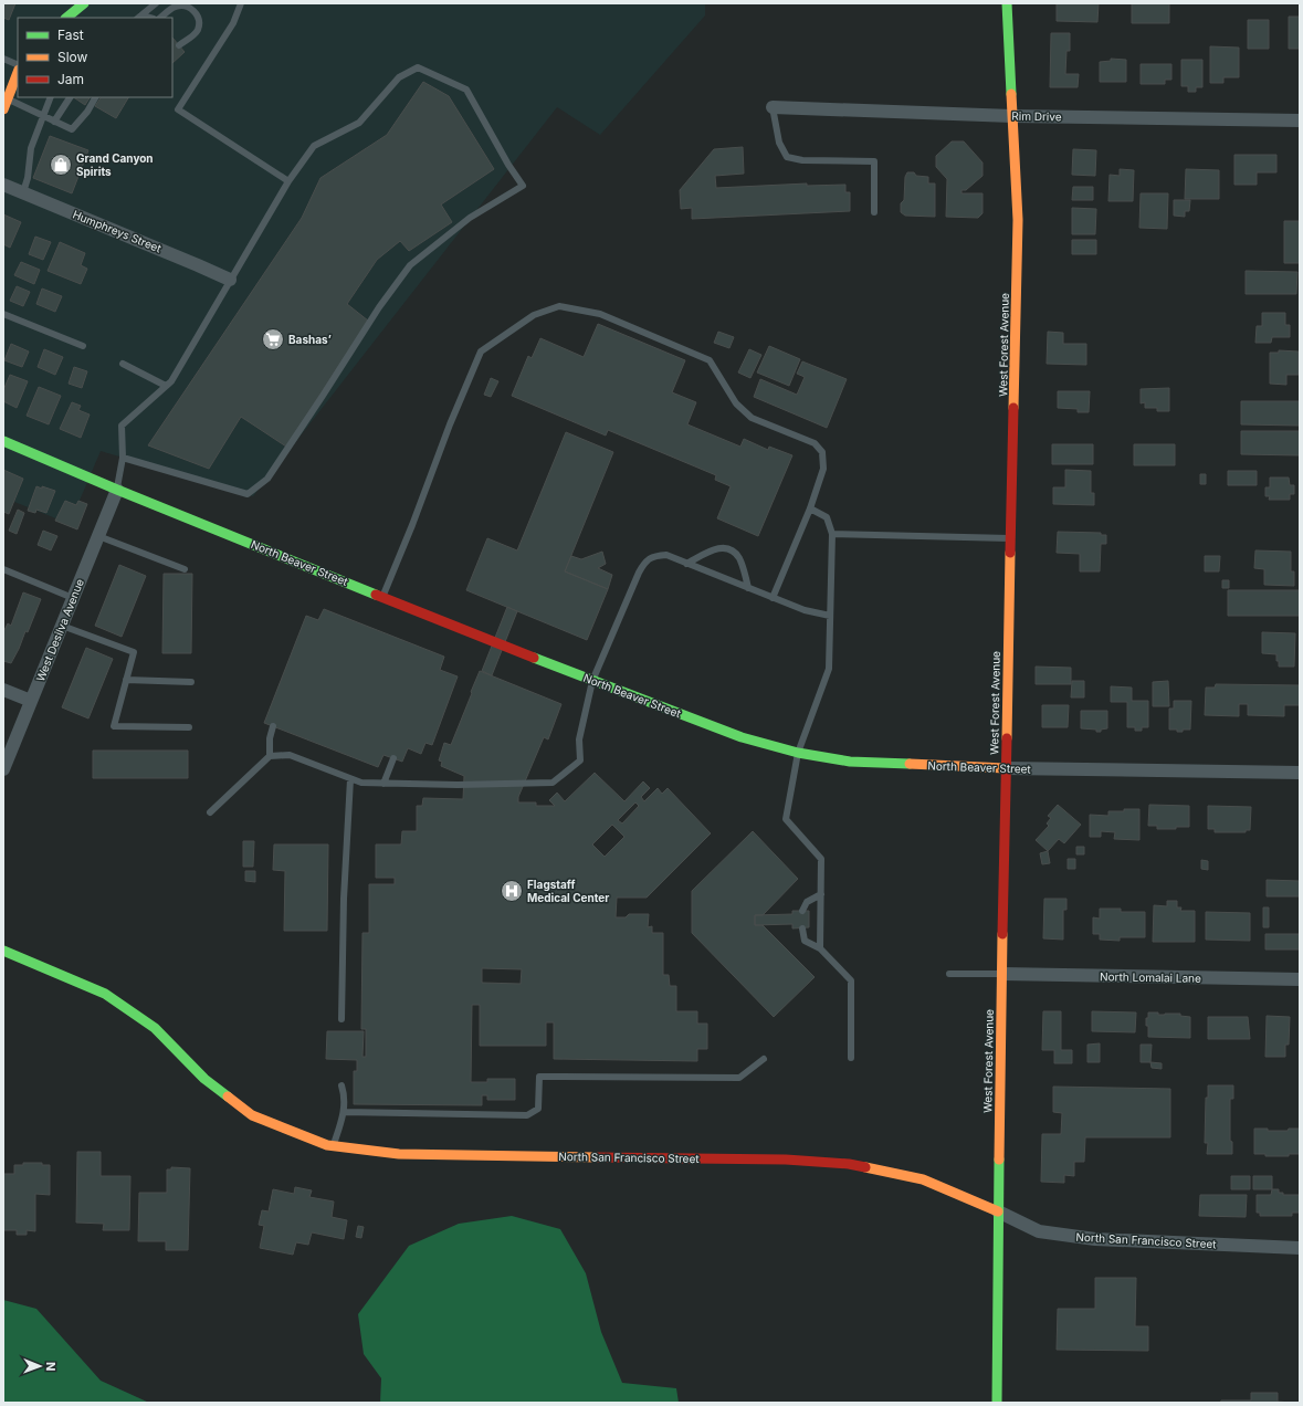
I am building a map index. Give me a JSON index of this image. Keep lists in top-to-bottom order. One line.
{"streets":{"street":["Rim Drive","Humphreys Street","West Forest Avenue","North Beaver Street","West Desilva Avenue","North Lomalai Lane","North San Francisco Street"]},"crossings":[["Rim Drive","West Forest Avenue"],["West Forest Avenue","North Beaver Street"],["West Forest Avenue","North Lomalai Lane"],["West Forest Avenue","North San Francisco Street"],["North Beaver Street","West Desilva Avenue"]],"places":{"shop":["Grand Canyon Spirits"],"supermarket":["Bashas’"],"hospital":["Flagstaff Medical Center"]},"legend":["Fast","Slow","Jam"],"north":"right"}
